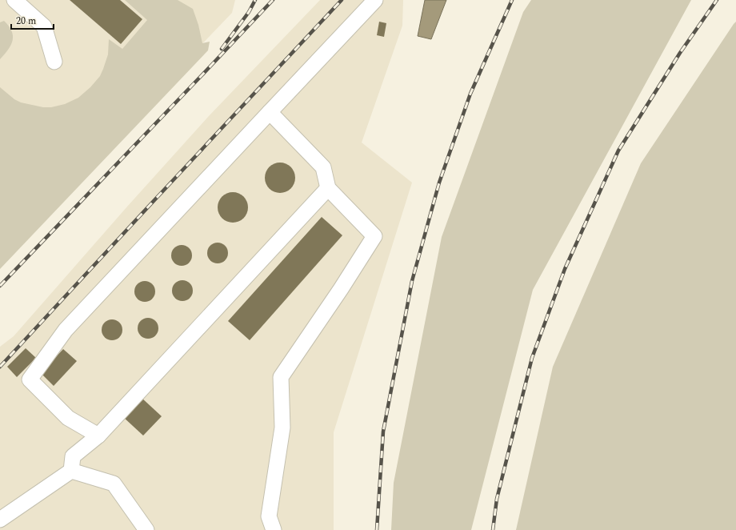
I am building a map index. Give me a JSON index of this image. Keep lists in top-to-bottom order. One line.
{"scale_bar":"20 m"}
